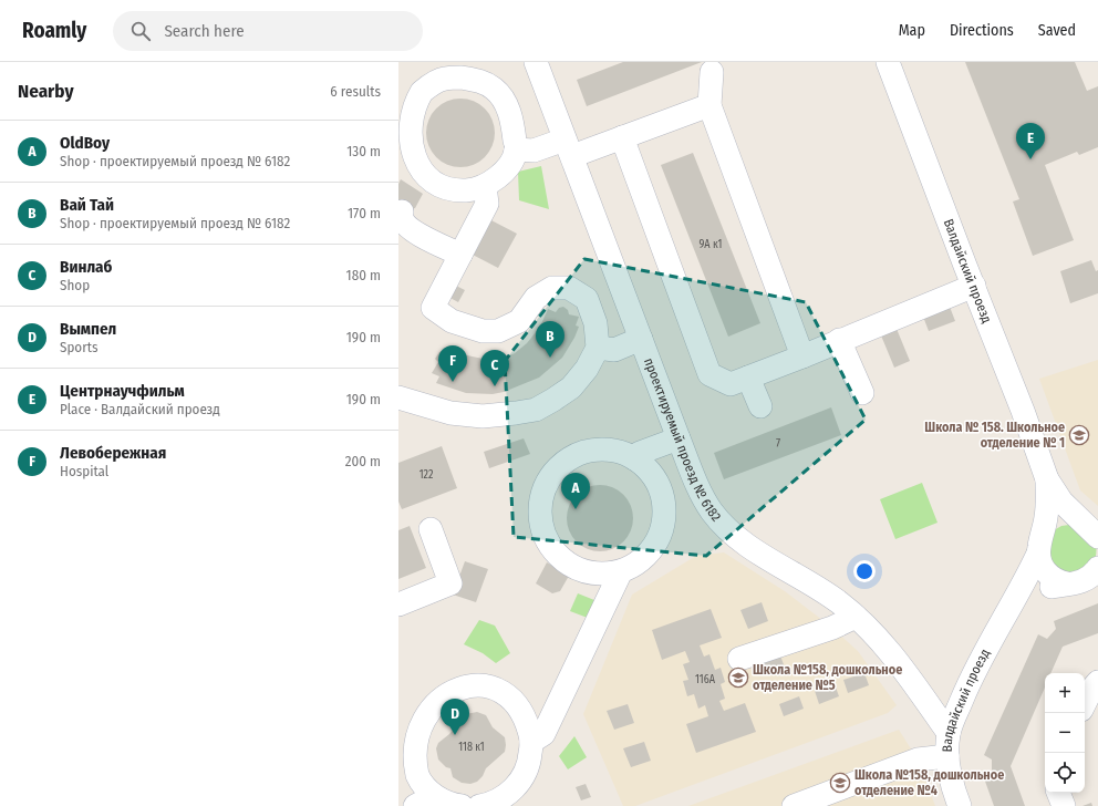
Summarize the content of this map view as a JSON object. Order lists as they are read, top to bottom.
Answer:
{
  "streets": {
    "street": ["Валдайский проезд", "проектируемый проезд № 6182"]
  },
  "crossings": [
    ["Валдайский проезд", "проектируемый проезд № 6182"]
  ],
  "places": {
    "school or university": ["Школа № 158. Школьное отделение № 1", "Школа №158, дошкольное отделение №5", "Школа №158, дошкольное отделение №4"]
  },
  "house_numbers": [
    "9А к1",
    "7",
    "122",
    "116А",
    "118 к1"
  ],
  "page": {
    "header": "Roamly",
    "search": "Search here",
    "nav": ["Map", "Directions", "Saved"],
    "heading": ["Nearby", "6 results"],
    "list": [
      {
        "mark": "A",
        "name": "OldBoy",
        "note": "Shop · проектируемый проезд № 6182",
        "value": "130 m"
      },
      {
        "mark": "B",
        "name": "Вай Тай",
        "note": "Shop · проектируемый проезд № 6182",
        "value": "170 m"
      },
      {
        "mark": "C",
        "name": "Винлаб",
        "note": "Shop",
        "value": "180 m"
      },
      {
        "mark": "D",
        "name": "Вымпел",
        "note": "Sports",
        "value": "190 m"
      },
      {
        "mark": "E",
        "name": "Центрнаучфильм",
        "note": "Place · Валдайский проезд",
        "value": "190 m"
      },
      {
        "mark": "F",
        "name": "Левобережная",
        "note": "Hospital",
        "value": "200 m"
      }
    ],
    "pins": [
      "E",
      "B",
      "F",
      "C",
      "A",
      "D"
    ],
    "map_buttons": ["+", "−"]
  }
}
